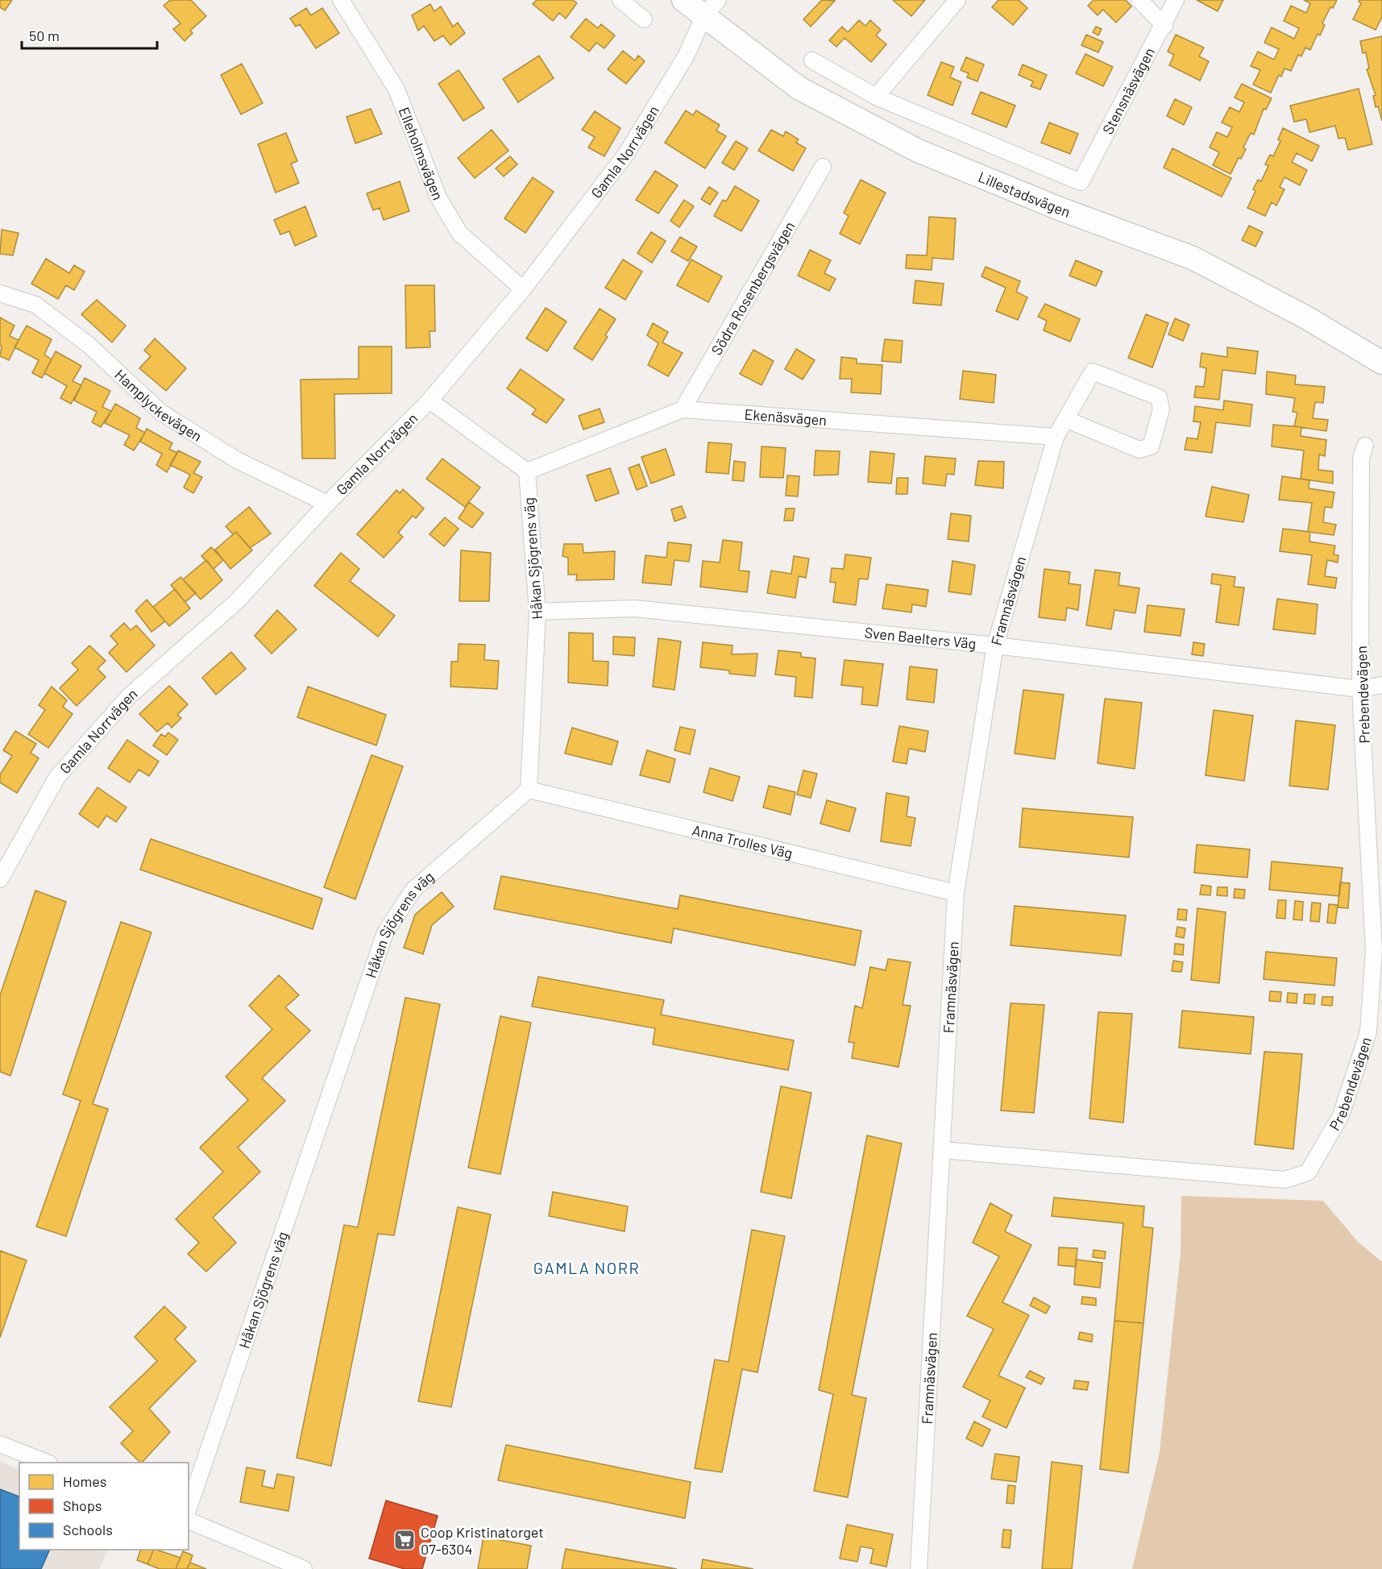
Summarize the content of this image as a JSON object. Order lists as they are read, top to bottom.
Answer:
{
  "streets": {
    "main road": ["Lillestadsvägen"],
    "street": [
      "Stensnäsvägen",
      "Elleholmsvägen",
      "Gamla Norrvägen",
      "Södra Rosenbergsvägen",
      "Hamplyckevägen",
      "Ekenäsvägen",
      "Håkan Sjögrens väg",
      "Framnäsvägen",
      "Sven Baelters Väg",
      "Prebendevägen",
      "Anna Trolles Väg"
    ]
  },
  "crossings": [
    ["Elleholmsvägen", "Gamla Norrvägen"],
    ["Gamla Norrvägen", "Lillestadsvägen"],
    ["Gamla Norrvägen", "Hamplyckevägen"],
    ["Södra Rosenbergsvägen", "Ekenäsvägen"],
    ["Ekenäsvägen", "Håkan Sjögrens väg"],
    ["Ekenäsvägen", "Framnäsvägen"],
    ["Håkan Sjögrens väg", "Sven Baelters Väg"],
    ["Håkan Sjögrens väg", "Anna Trolles Väg"],
    ["Framnäsvägen", "Sven Baelters Väg"],
    ["Framnäsvägen", "Prebendevägen"],
    ["Framnäsvägen", "Anna Trolles Väg"],
    ["Sven Baelters Väg", "Prebendevägen"]
  ],
  "districts": ["GAMLA NORR"],
  "places": {
    "supermarket": ["Coop Kristinatorget 07-6304"]
  },
  "legend": ["Homes", "Shops", "Schools"],
  "scale_bar": "50 m"
}
